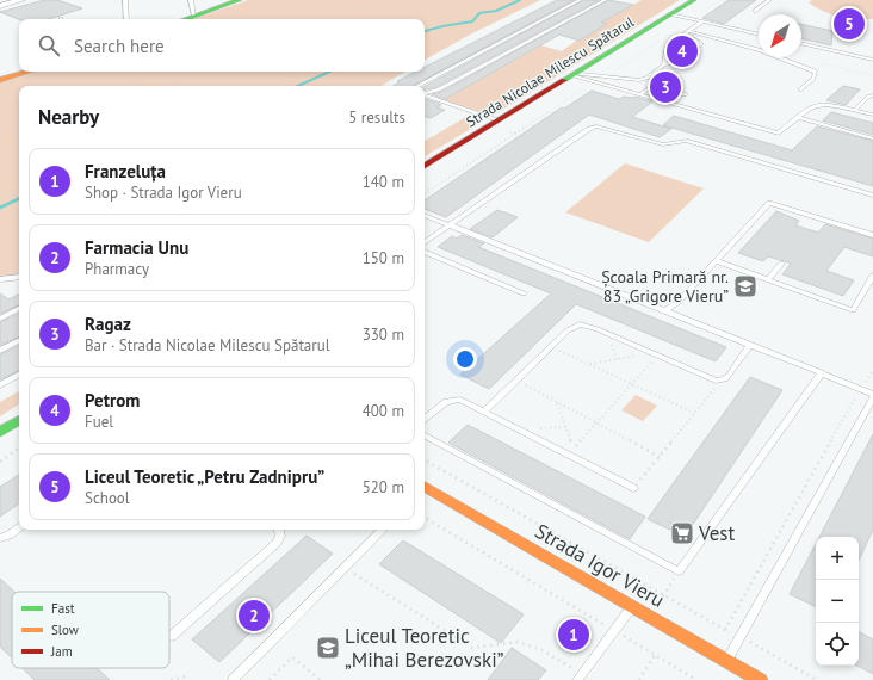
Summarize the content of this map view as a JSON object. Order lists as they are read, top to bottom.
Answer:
{
  "streets": {
    "main road": ["Strada Nicolae Milescu Spătarul", "Strada Igor Vieru"]
  },
  "places": {
    "school or university": ["Școala Primară nr. 83 „Grigore Vieru”", "Liceul Teoretic „Mihai Berezovski”"],
    "supermarket": ["Vest"]
  },
  "legend": ["Fast", "Slow", "Jam"],
  "north": "bottom left",
  "page": {
    "pins": [
      "5",
      "4",
      "3",
      "2",
      "1"
    ],
    "search": "Search here",
    "heading": ["Nearby", "5 results"],
    "list": [
      {
        "mark": "1",
        "name": "Franzeluța",
        "note": "Shop · Strada Igor Vieru",
        "value": "140 m"
      },
      {
        "mark": "2",
        "name": "Farmacia Unu",
        "note": "Pharmacy",
        "value": "150 m"
      },
      {
        "mark": "3",
        "name": "Ragaz",
        "note": "Bar · Strada Nicolae Milescu Spătarul",
        "value": "330 m"
      },
      {
        "mark": "4",
        "name": "Petrom",
        "note": "Fuel",
        "value": "400 m"
      },
      {
        "mark": "5",
        "name": "Liceul Teoretic „Petru Zadnipru”",
        "note": "School",
        "value": "520 m"
      }
    ],
    "map_buttons": ["+", "−"]
  }
}
